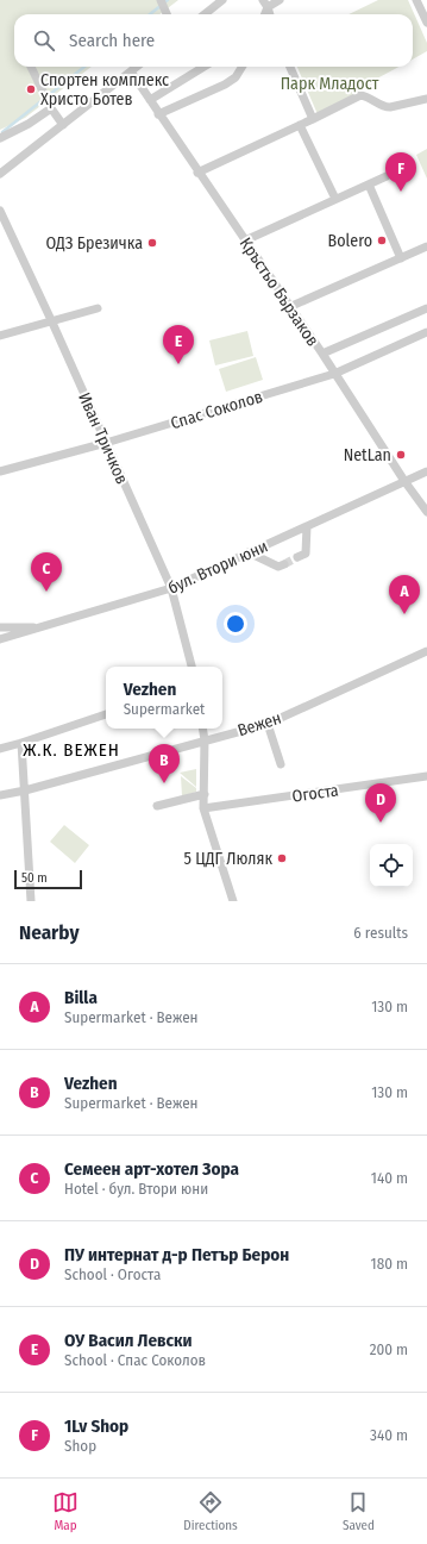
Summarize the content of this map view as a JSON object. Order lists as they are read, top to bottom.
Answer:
{
  "streets": {
    "street": [
      "Кръстьо Бързаков",
      "Спас Соколов",
      "Иван Тричков",
      "бул. Втори юни",
      "Вежен",
      "Огоста"
    ]
  },
  "crossings": [
    ["Кръстьо Бързаков", "Спас Соколов"],
    ["Кръстьо Бързаков", "бул. Втори юни"],
    ["Спас Соколов", "Иван Тричков"],
    ["Иван Тричков", "бул. Втори юни"]
  ],
  "districts": ["Ж.К. ВЕЖЕН"],
  "parks": ["Парк Младост"],
  "places": [
    "Спортен комплекс Христо Ботев",
    "Bolero",
    "ОДЗ Брезичка",
    "NetLan",
    "5 ЦДГ Люляк"
  ],
  "scale_bar": "50 m",
  "page": {
    "search": "Search here",
    "pins": [
      "F",
      "E",
      "C",
      "A",
      "B",
      "D"
    ],
    "popup": ["Vezhen", "Supermarket"],
    "scale": "50 m",
    "heading": ["Nearby", "6 results"],
    "list": [
      {
        "mark": "A",
        "name": "Billa",
        "note": "Supermarket · Вежен",
        "value": "130 m"
      },
      {
        "mark": "B",
        "name": "Vezhen",
        "note": "Supermarket · Вежен",
        "value": "130 m"
      },
      {
        "mark": "C",
        "name": "Семеен арт-хотел Зора",
        "note": "Hotel · бул. Втори юни",
        "value": "140 m"
      },
      {
        "mark": "D",
        "name": "ПУ интернат д-р Петър Берон",
        "note": "School · Огоста",
        "value": "180 m"
      },
      {
        "mark": "E",
        "name": "ОУ Васил Левски",
        "note": "School · Спас Соколов",
        "value": "200 m"
      },
      {
        "mark": "F",
        "name": "1Lv Shop",
        "note": "Shop",
        "value": "340 m"
      }
    ],
    "nav": ["Map", "Directions", "Saved"]
  }
}
